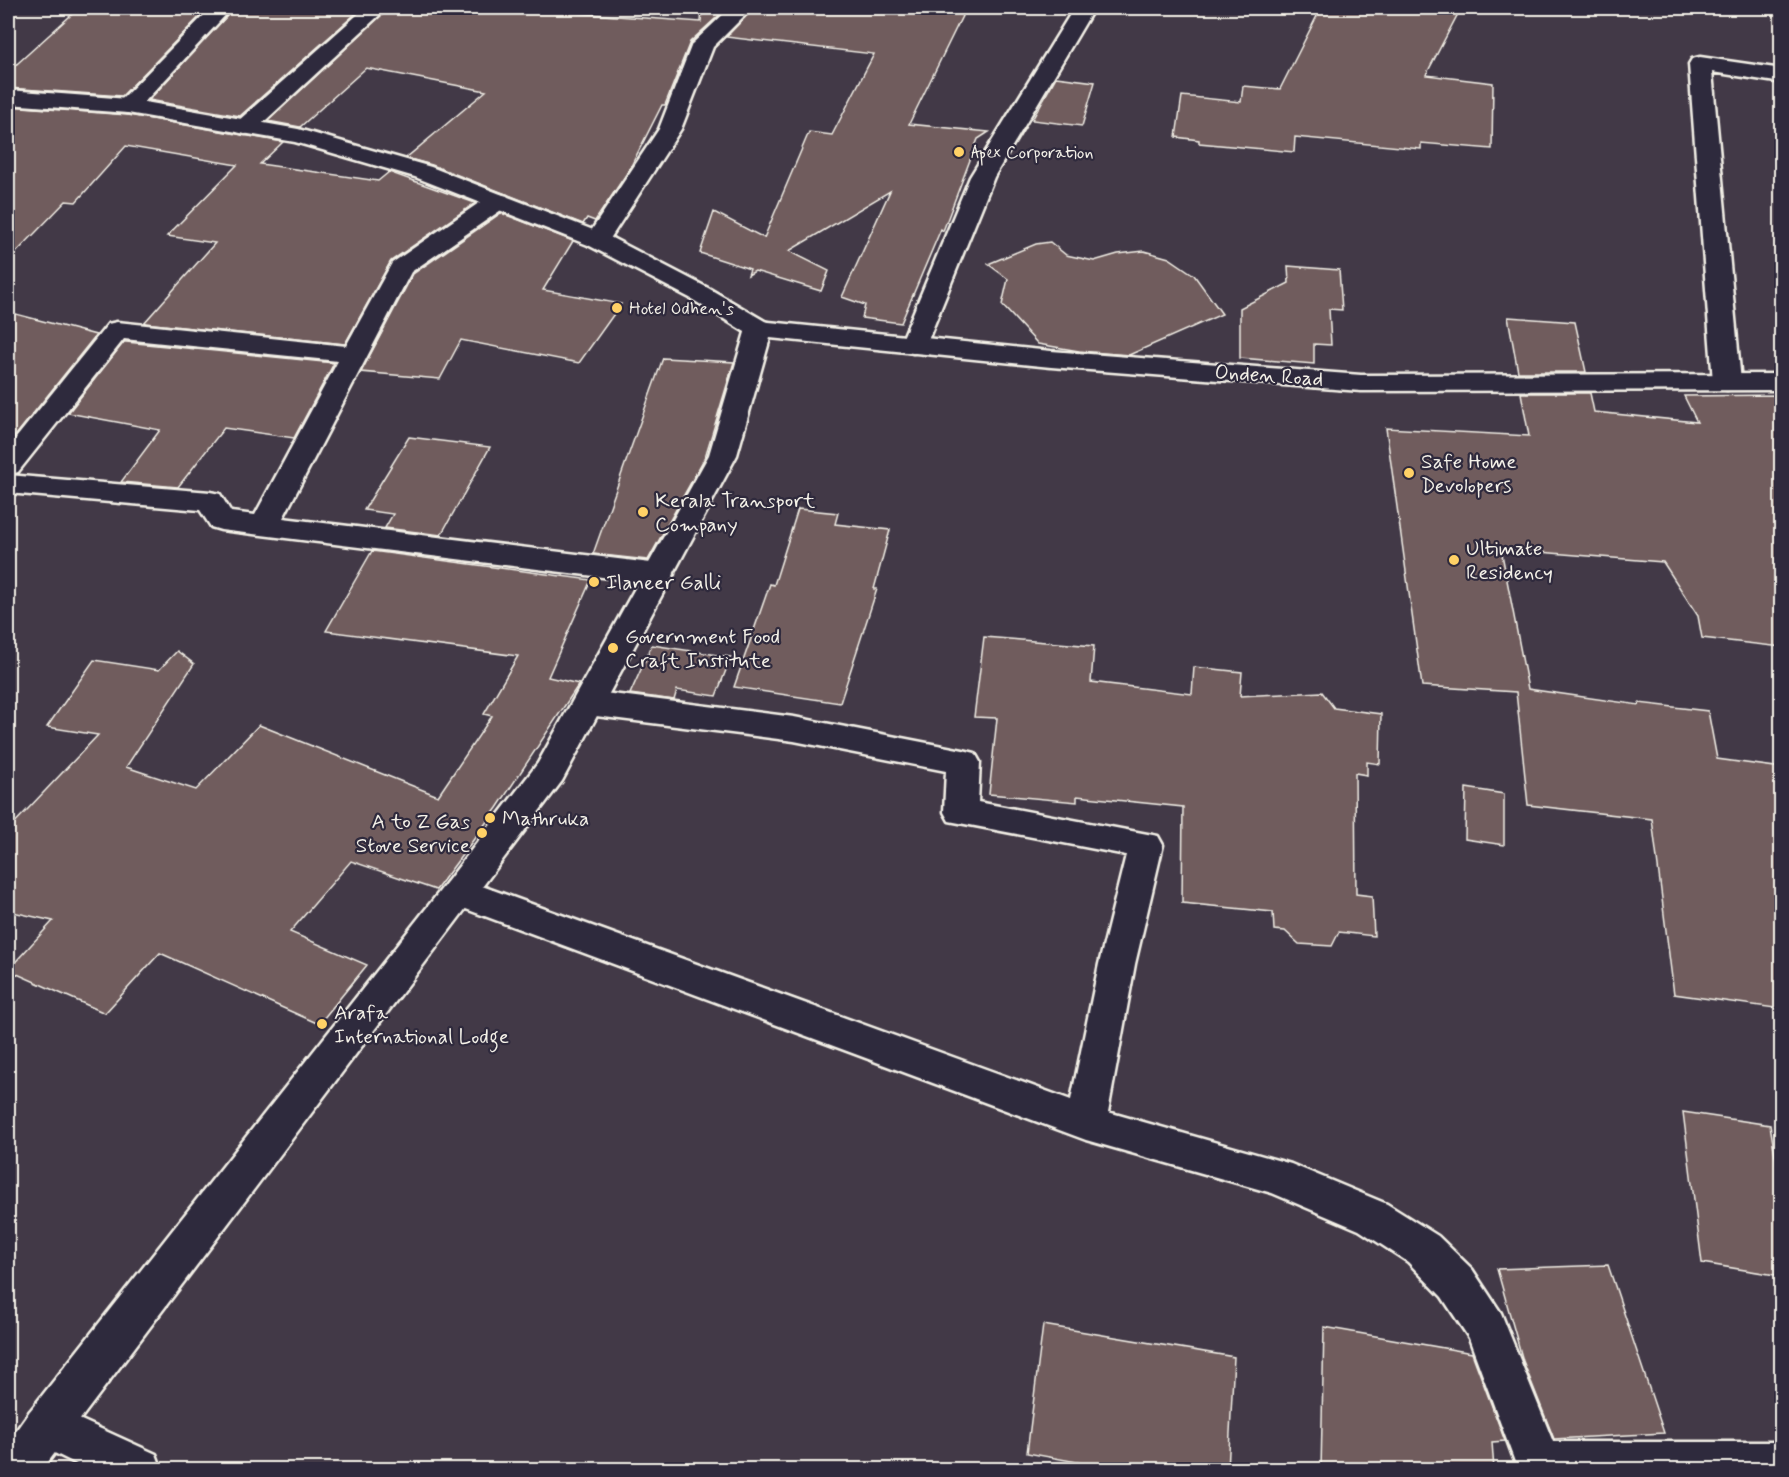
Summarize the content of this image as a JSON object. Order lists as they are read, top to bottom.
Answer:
{
  "streets": {
    "street": ["Onden Road"]
  },
  "places": [
    "Apex Corporation",
    "Hotel Odhen's",
    "Safe Home Devolopers",
    "Kerala Transport Company",
    "Ultimate Residency",
    "Ilaneer Galli",
    "Government Food Craft Institute",
    "Mathruka",
    "A to Z Gas Stove Service",
    "Arafa International Lodge"
  ]
}
